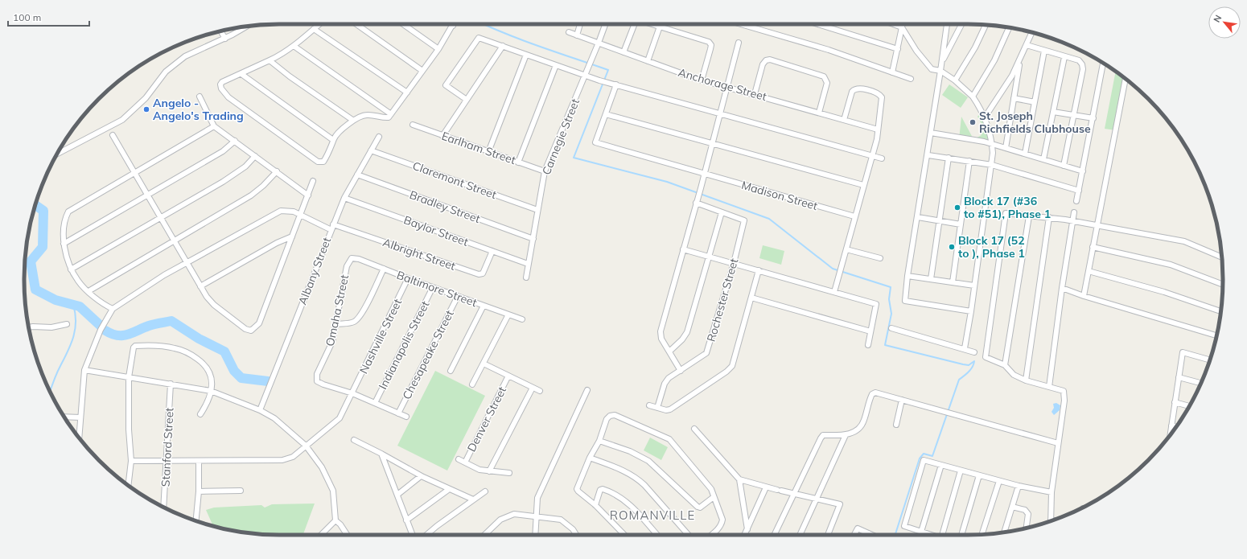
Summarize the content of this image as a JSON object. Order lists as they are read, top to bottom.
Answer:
{
  "streets": {
    "street": [
      "Anchorage Street",
      "Carnegie Street",
      "Earlham Street",
      "Claremont Street",
      "Madison Street",
      "Bradley Street",
      "Baylor Street",
      "Albright Street",
      "Albany Street",
      "Baltimore Street",
      "Rochester Street",
      "Omaha Street",
      "Nashville Street",
      "Indianapolis Street",
      "Chesapeake Street",
      "Denver Street",
      "Stanford Street"
    ]
  },
  "crossings": [
    ["Anchorage Street", "Carnegie Street"],
    ["Carnegie Street", "Earlham Street"],
    ["Carnegie Street", "Claremont Street"],
    ["Carnegie Street", "Bradley Street"],
    ["Carnegie Street", "Baylor Street"],
    ["Claremont Street", "Albany Street"],
    ["Bradley Street", "Albany Street"],
    ["Baylor Street", "Albright Street"],
    ["Baylor Street", "Albany Street"],
    ["Albright Street", "Albany Street"],
    ["Baltimore Street", "Omaha Street"],
    ["Baltimore Street", "Nashville Street"],
    ["Baltimore Street", "Indianapolis Street"],
    ["Baltimore Street", "Chesapeake Street"],
    ["Omaha Street", "Nashville Street"],
    ["Nashville Street", "Stanford Street"]
  ],
  "districts": ["ROMANVILLE"],
  "places": [
    "Angelo - Angelo's Trading",
    "St. Joseph Richfields Clubhouse",
    "Block 17 (#36 to #51), Phase 1",
    "Block 17 (52 to ), Phase 1"
  ],
  "scale_bar": "100 m",
  "north": "top left"
}
